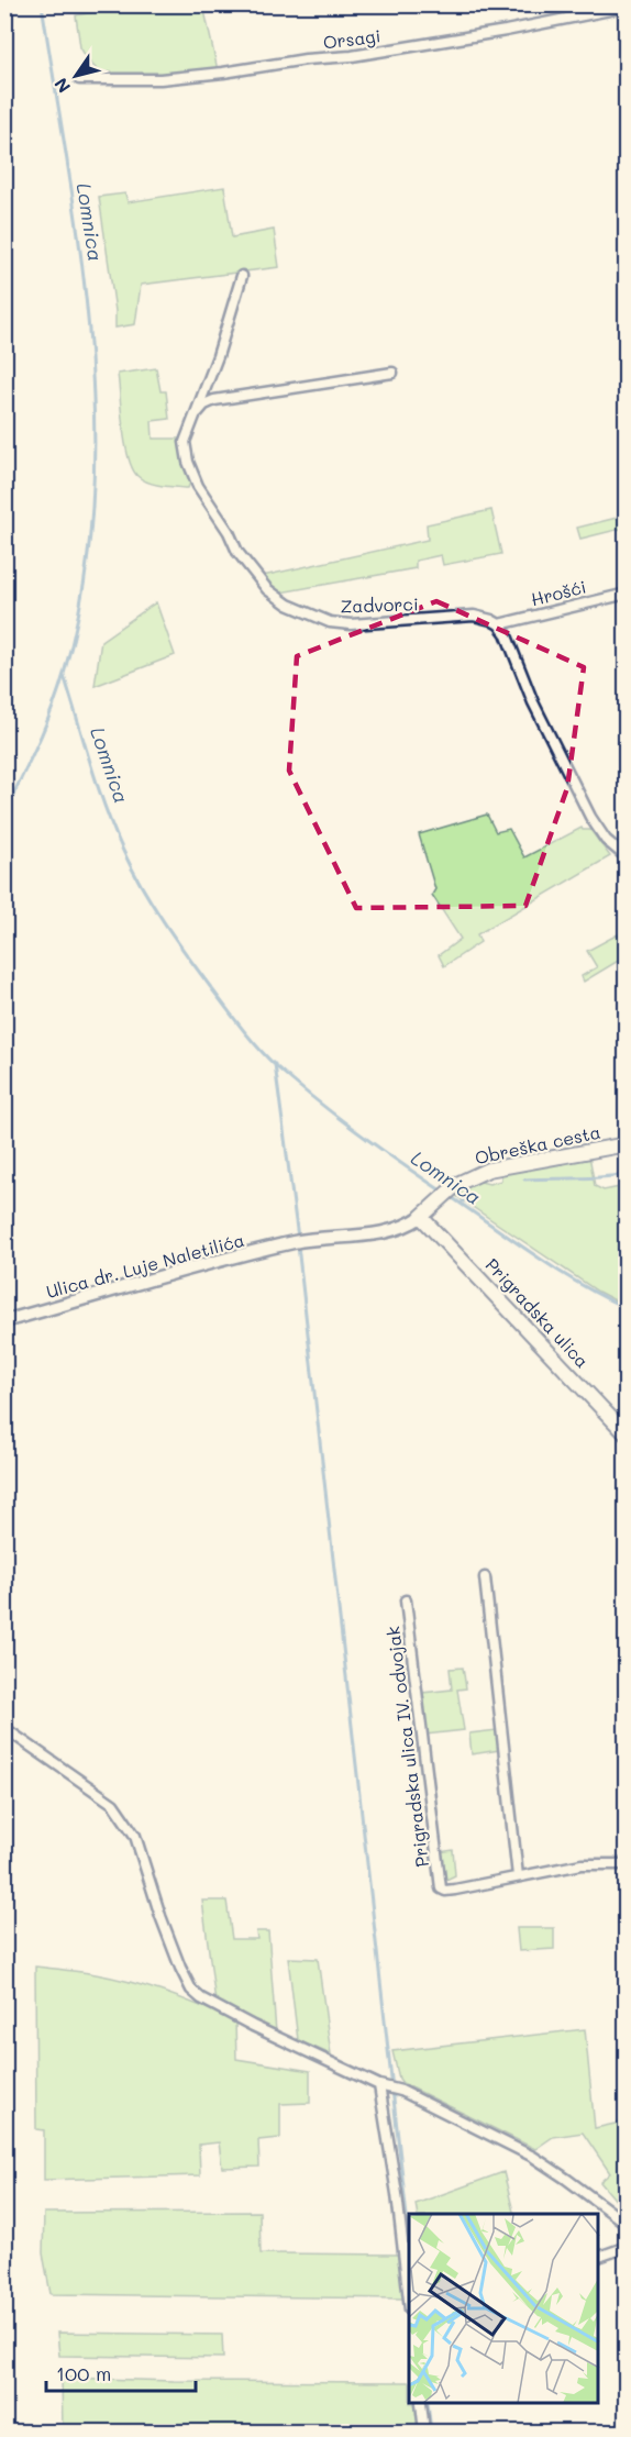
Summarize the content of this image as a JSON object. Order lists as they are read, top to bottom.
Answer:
{
  "streets": {
    "main road": ["Obreška cesta", "Prigradska ulica"],
    "street": [
      "Orsagi",
      "Hrošći",
      "Zadvorci",
      "Ulica dr. Luje Naletilića",
      "Prigradska ulica IV. odvojak"
    ]
  },
  "crossings": [
    ["Hrošći", "Zadvorci"],
    ["Obreška cesta", "Ulica dr. Luje Naletilića"],
    ["Obreška cesta", "Prigradska ulica"],
    ["Ulica dr. Luje Naletilića", "Prigradska ulica"]
  ],
  "water": ["Lomnica"],
  "scale_bar": "100 m",
  "north": "bottom left"
}
